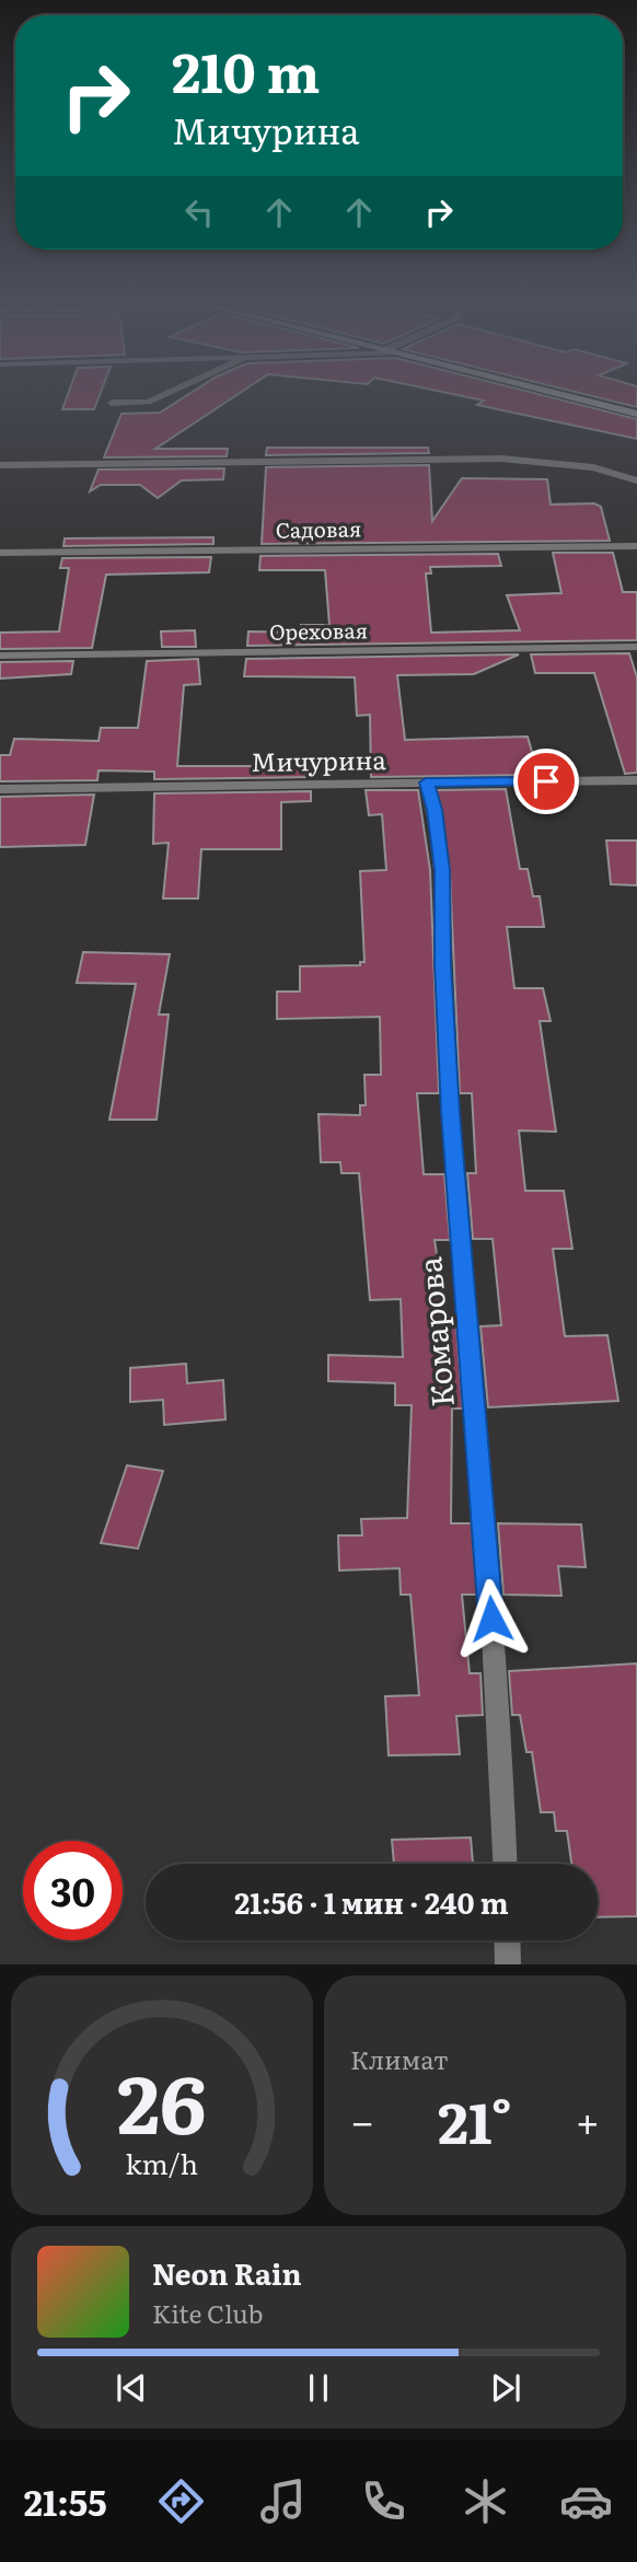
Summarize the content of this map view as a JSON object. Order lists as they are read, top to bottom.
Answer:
{
  "streets": {
    "street": [
      "Садовая",
      "Ореховая",
      "Мичурина",
      "Комарова"
    ]
  },
  "crossings": [
    ["Мичурина", "Комарова"]
  ],
  "page": {
    "turn": ["210 m", "Мичурина"],
    "limit": "30",
    "trip": "21:56 · 1 мин · 240 m",
    "tile": "Климат",
    "heat": ["−", "21°", "+"],
    "song": ["Neon Rain", "Kite Club"],
    "tabs": "21:55",
    "gauge": ["26", "km/h"]
  }
}
